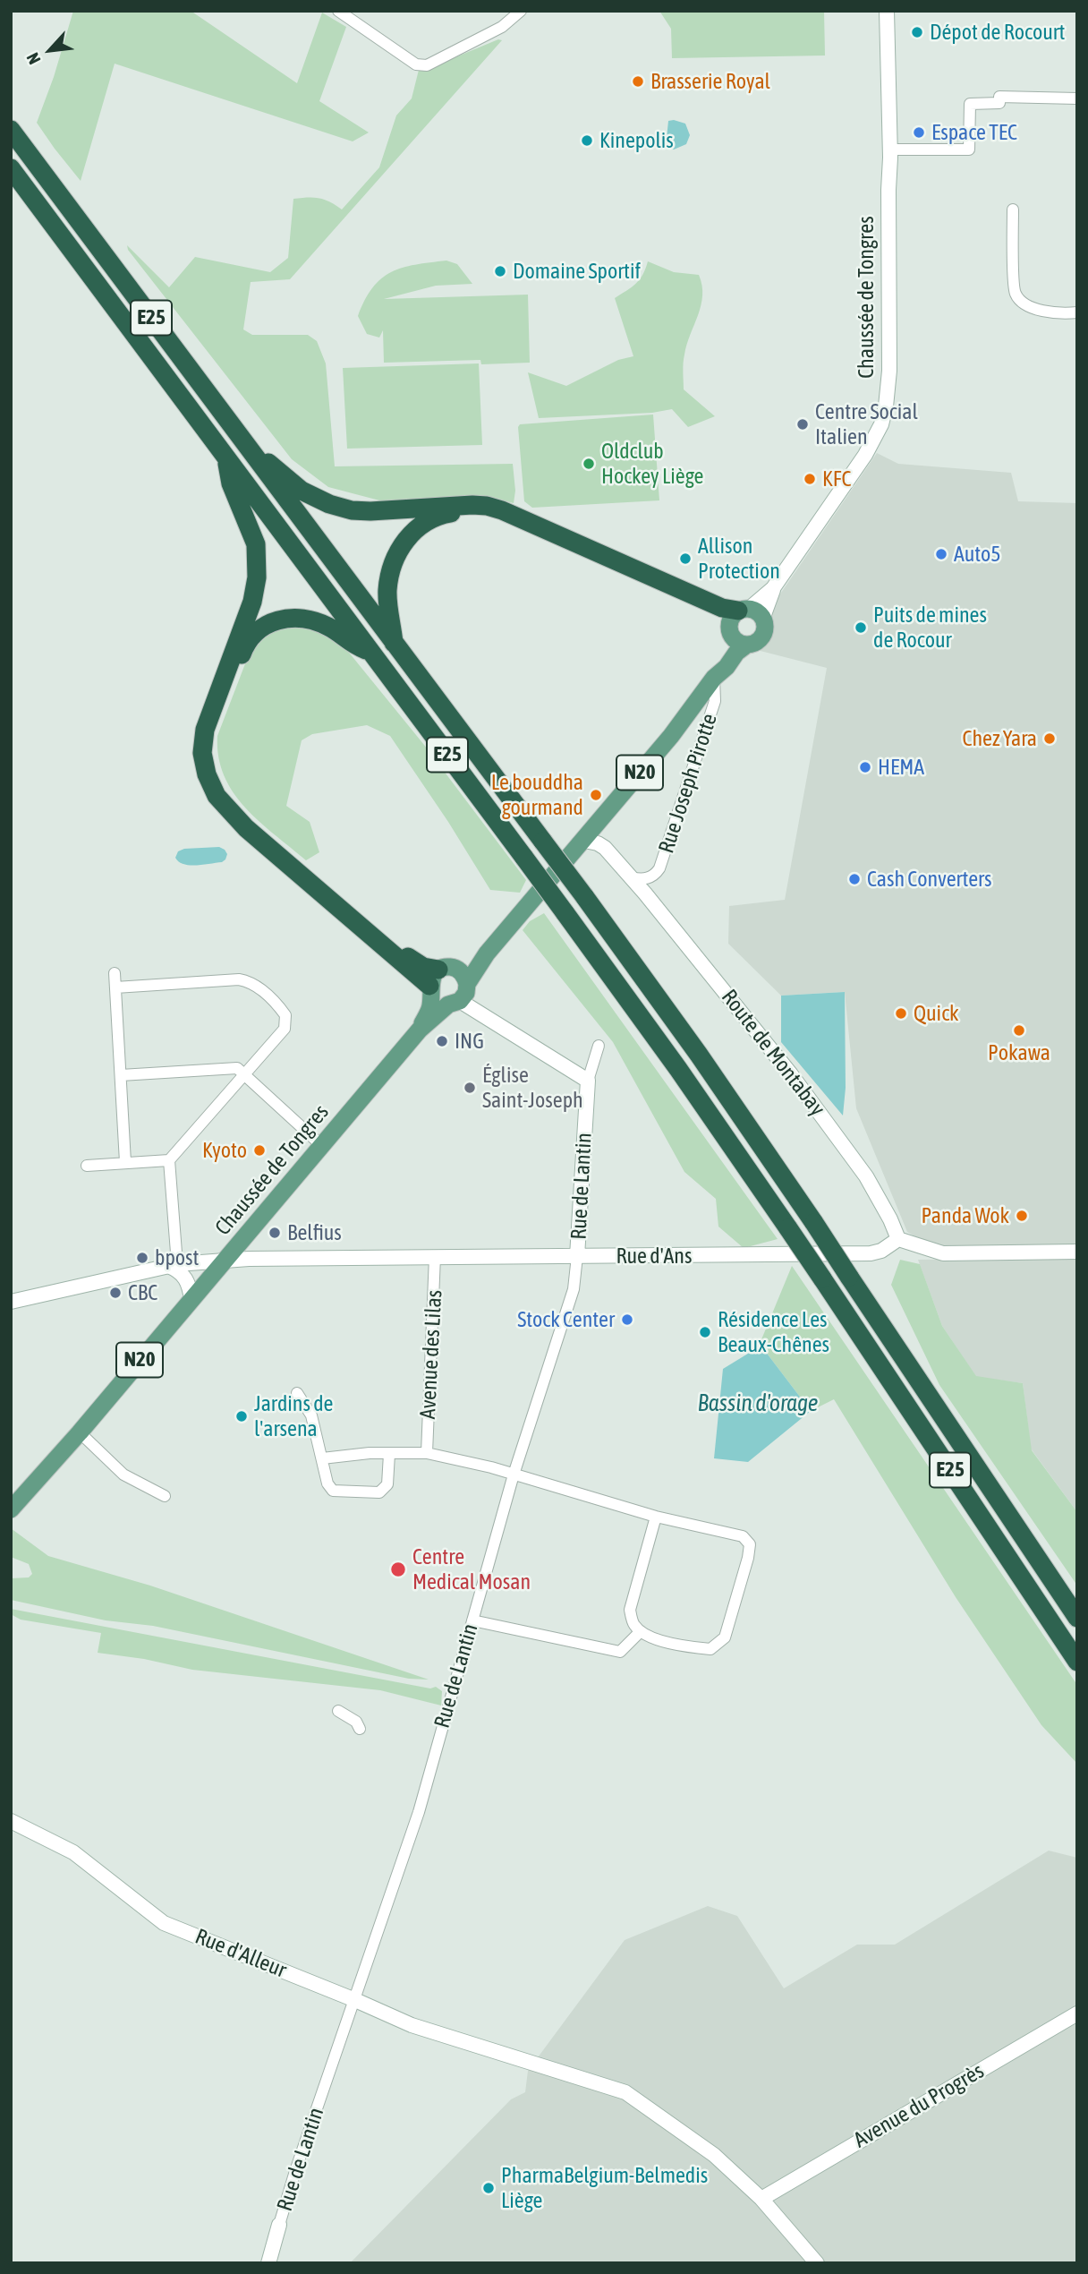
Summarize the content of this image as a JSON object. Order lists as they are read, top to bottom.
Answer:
{
  "streets": {
    "highway": ["E25"],
    "main road": ["Chaussée de Tongres", "N20"],
    "street": [
      "Rue Joseph Pirotte",
      "Route de Montabay",
      "Rue de Lantin",
      "Rue d'Ans",
      "Avenue des Lilas",
      "Rue d'Alleur",
      "Avenue du Progrès"
    ]
  },
  "crossings": [
    ["Chaussée de Tongres", "N20"],
    ["Chaussée de Tongres", "Rue d'Ans"],
    ["N20", "Rue Joseph Pirotte"],
    ["Rue Joseph Pirotte", "Route de Montabay"],
    ["Route de Montabay", "Rue d'Ans"],
    ["Rue de Lantin", "Rue d'Ans"],
    ["Rue de Lantin", "Rue d'Alleur"],
    ["Rue d'Ans", "Avenue des Lilas"],
    ["Rue d'Alleur", "Avenue du Progrès"]
  ],
  "water": ["Bassin d'orage"],
  "places": [
    "Dépot de Rocourt",
    "Brasserie Royal",
    "Espace TEC",
    "Kinepolis",
    "Domaine Sportif",
    "Centre Social Italien",
    "Oldclub Hockey Liège",
    "KFC",
    "Auto5",
    "Allison Protection",
    "Puits de mines de Rocour",
    "Chez Yara",
    "HEMA",
    "Le bouddha gourmand",
    "Cash Converters",
    "Quick",
    "Pokawa",
    "ING",
    "Église Saint-Joseph",
    "Kyoto",
    "Panda Wok",
    "Belfius",
    "bpost",
    "CBC",
    "Stock Center",
    "Résidence Les Beaux-Chênes",
    "Jardins de l'arsena",
    "Centre Medical Mosan",
    "PharmaBelgium-Belmedis Liège"
  ],
  "north": "bottom left"
}
